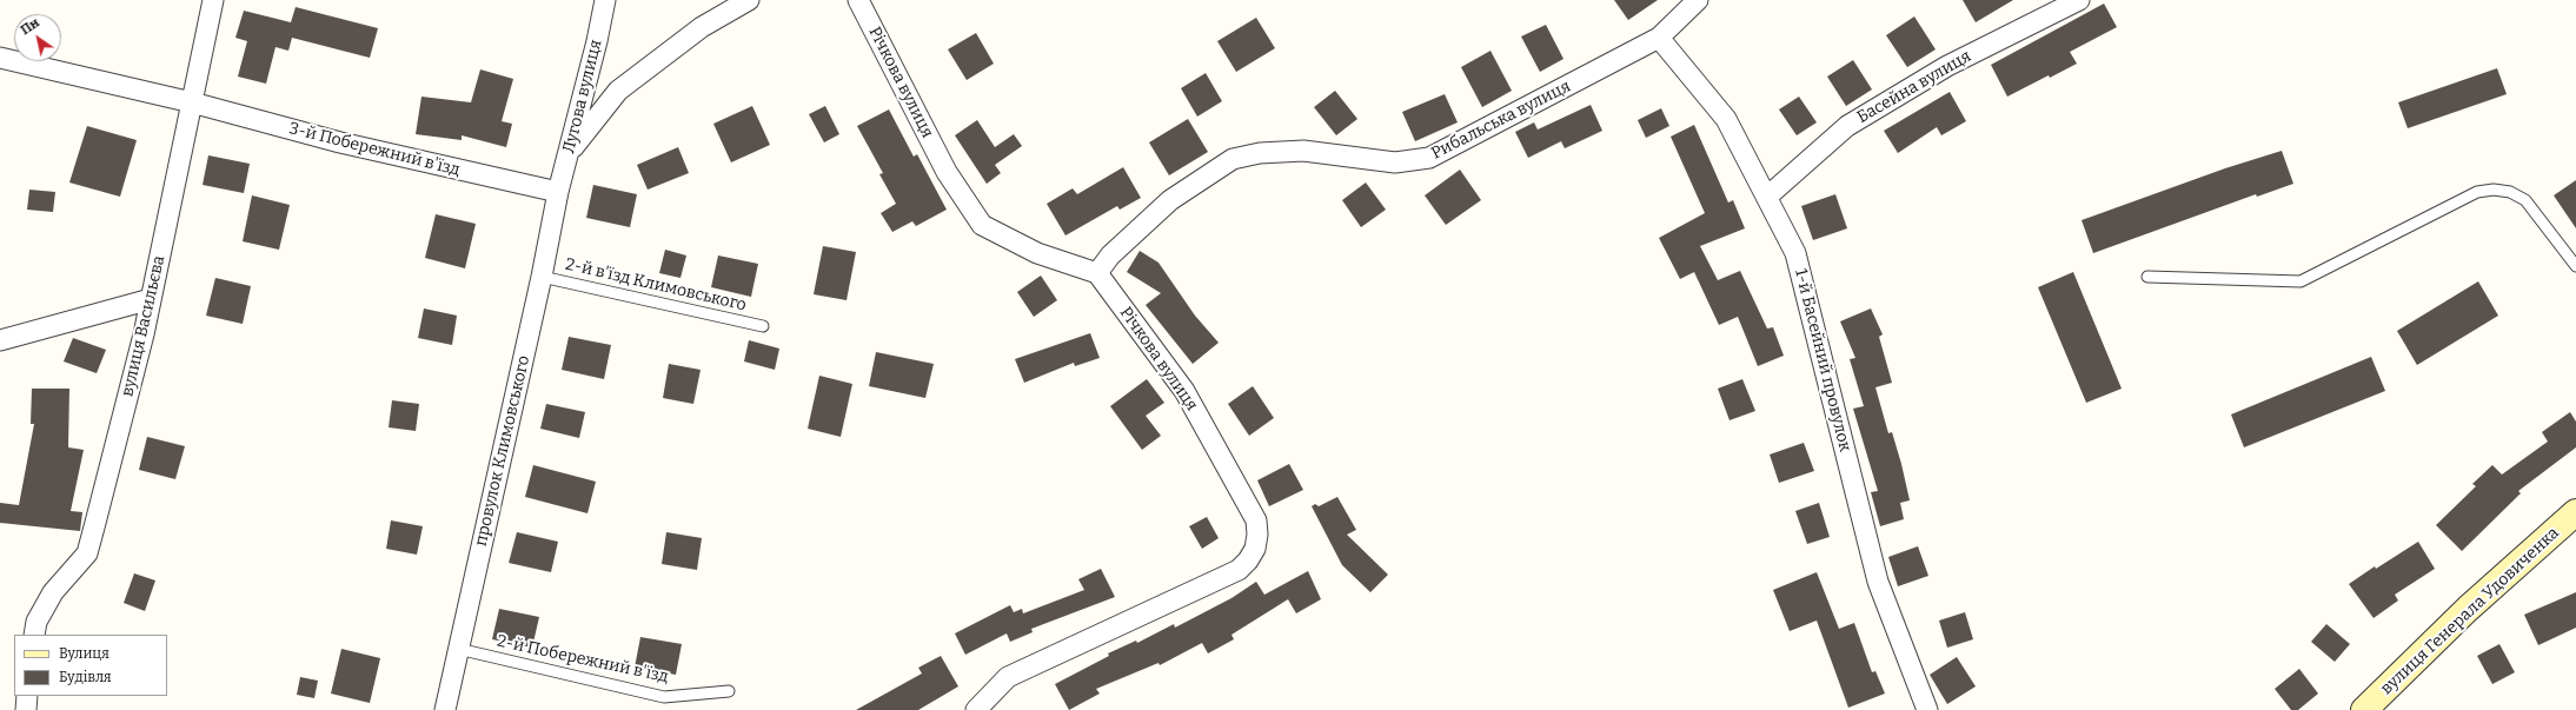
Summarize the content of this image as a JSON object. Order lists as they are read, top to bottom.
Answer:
{
  "streets": {
    "main road": ["вулиця Генерала Удовиченка"],
    "street": [
      "Річкова вулиця",
      "Басейна вулиця",
      "Лугова вулиця",
      "Рибальська вулиця",
      "3-й Побережний в'їзд",
      "вулиця Васильєва",
      "1-й Басейний провулок",
      "провулок Климовського"
    ],
    "lane": ["2-й в'їзд Климовського", "2-й Побережний в'їзд"]
  },
  "crossings": [
    ["Річкова вулиця", "Рибальська вулиця"],
    ["Басейна вулиця", "1-й Басейний провулок"],
    ["Лугова вулиця", "3-й Побережний в'їзд"],
    ["Лугова вулиця", "провулок Климовського"],
    ["Рибальська вулиця", "1-й Басейний провулок"],
    ["3-й Побережний в'їзд", "вулиця Васильєва"],
    ["3-й Побережний в'їзд", "провулок Климовського"],
    ["2-й в'їзд Климовського", "провулок Климовського"],
    ["провулок Климовського", "2-й Побережний в'їзд"]
  ],
  "legend": ["Вулиця", "Будівля"],
  "north": "top left"
}
